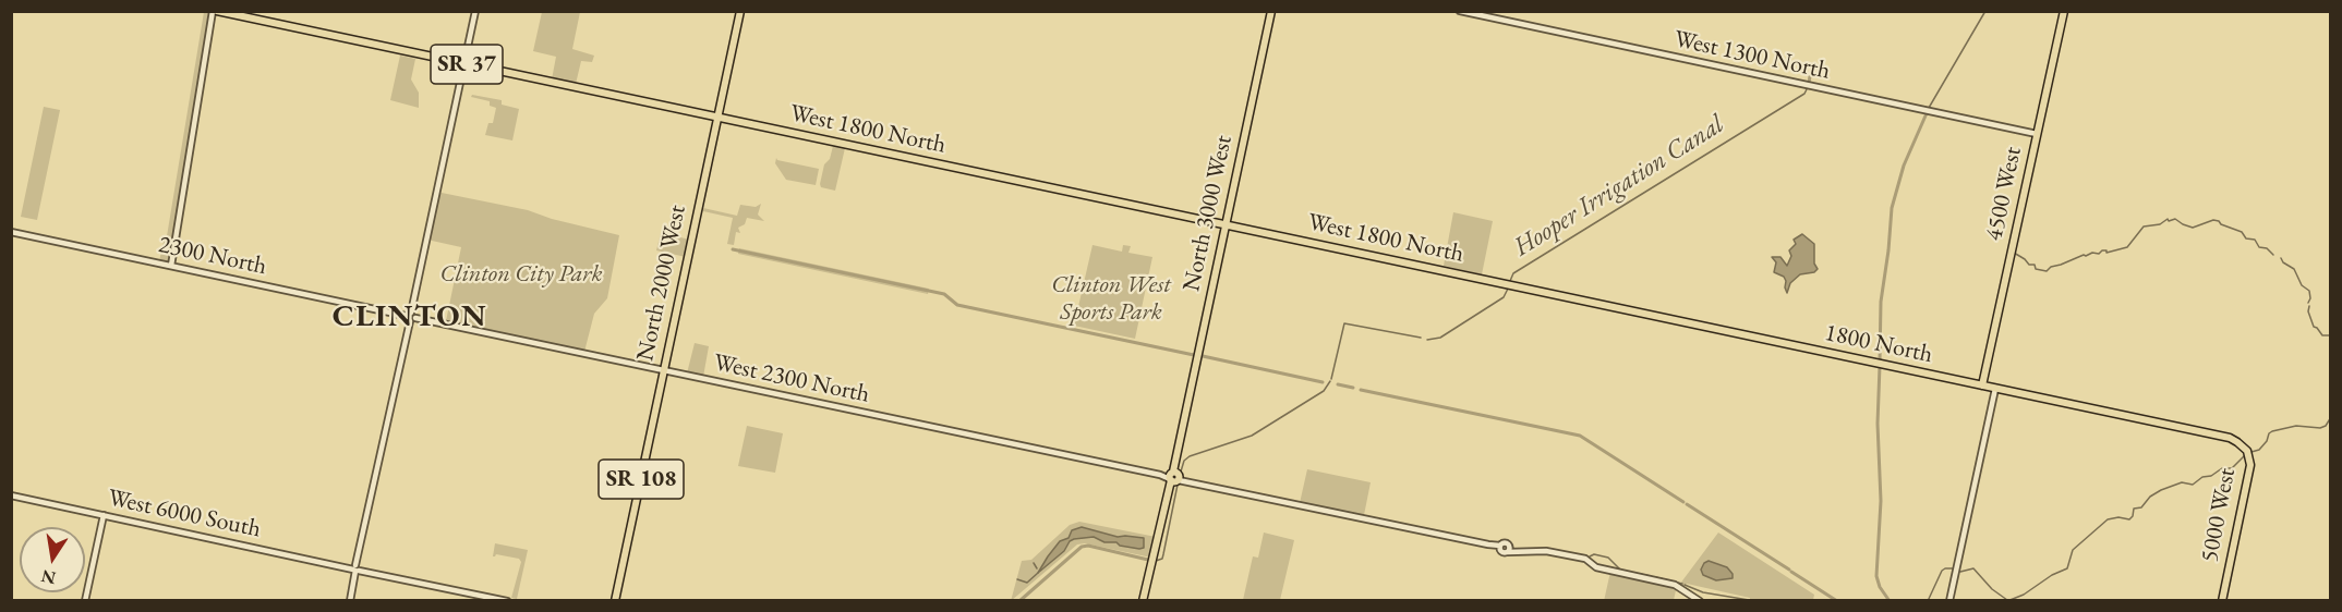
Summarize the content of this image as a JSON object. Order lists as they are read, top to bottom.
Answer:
{
  "streets": {
    "main road": [
      "SR 37",
      "West 1800 North",
      "4500 West",
      "North 3000 West",
      "North 2000 West",
      "1800 North",
      "SR 108",
      "5000 West"
    ],
    "street": [
      "West 1300 North",
      "2300 North",
      "West 2300 North",
      "West 6000 South"
    ]
  },
  "crossings": [
    ["West 1300 North", "4500 West"],
    ["West 1800 North", "North 3000 West"],
    ["West 1800 North", "North 2000 West"],
    ["West 1800 North", "1800 North"],
    ["4500 West", "1800 North"],
    ["North 3000 West", "West 2300 North"],
    ["2300 North", "West 2300 North"],
    ["North 2000 West", "West 2300 North"],
    ["1800 North", "5000 West"]
  ],
  "districts": ["CLINTON"],
  "water": ["Hooper Irrigation Canal"],
  "parks": ["Clinton City Park", "Clinton West Sports Park"],
  "north": "bottom"
}
